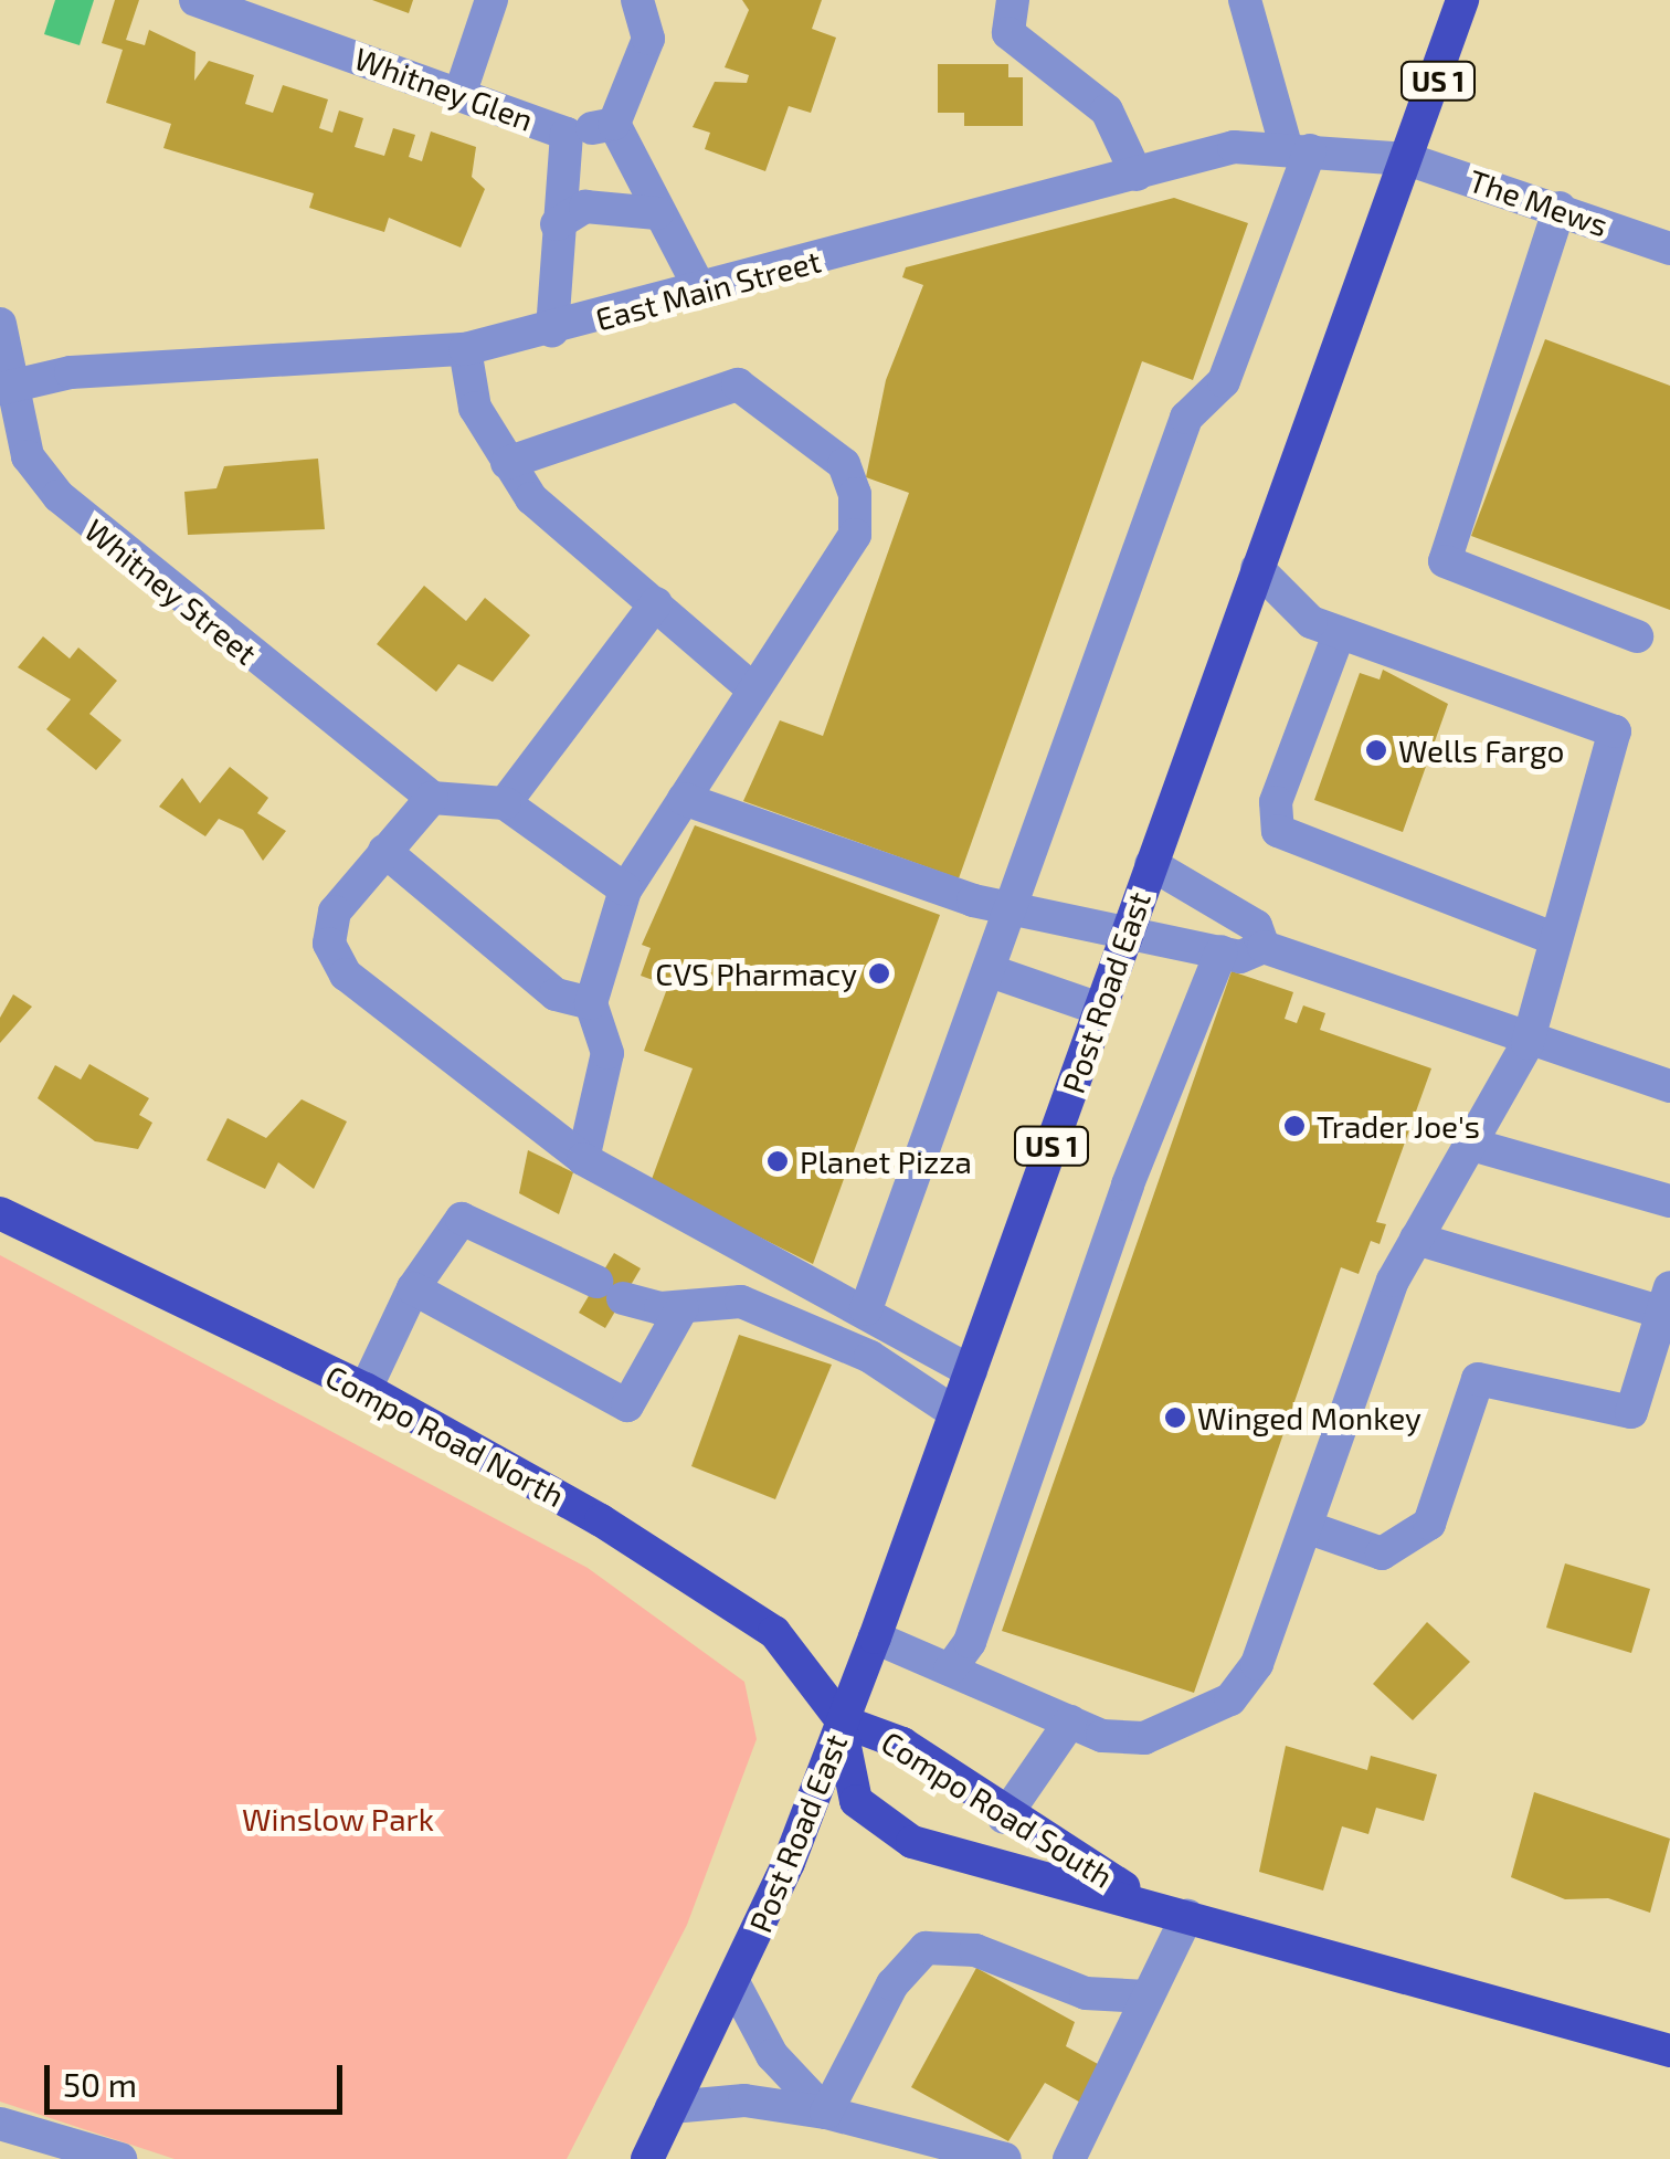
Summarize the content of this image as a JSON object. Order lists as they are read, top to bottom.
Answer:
{
  "streets": {
    "main road": [
      "US 1",
      "Post Road East",
      "Compo Road North",
      "Compo Road South"
    ],
    "street": [
      "Whitney Glen",
      "The Mews",
      "East Main Street",
      "Whitney Street"
    ]
  },
  "crossings": [
    ["Whitney Glen", "East Main Street"],
    ["The Mews", "East Main Street"],
    ["The Mews", "Post Road East"],
    ["East Main Street", "Whitney Street"],
    ["East Main Street", "Post Road East"],
    ["Post Road East", "Compo Road North"],
    ["Post Road East", "Compo Road South"],
    ["Compo Road North", "Compo Road South"]
  ],
  "parks": ["Winslow Park"],
  "places": [
    "Wells Fargo",
    "CVS Pharmacy",
    "Trader Joe's",
    "Planet Pizza",
    "Winged Monkey"
  ],
  "scale_bar": "50 m"
}
